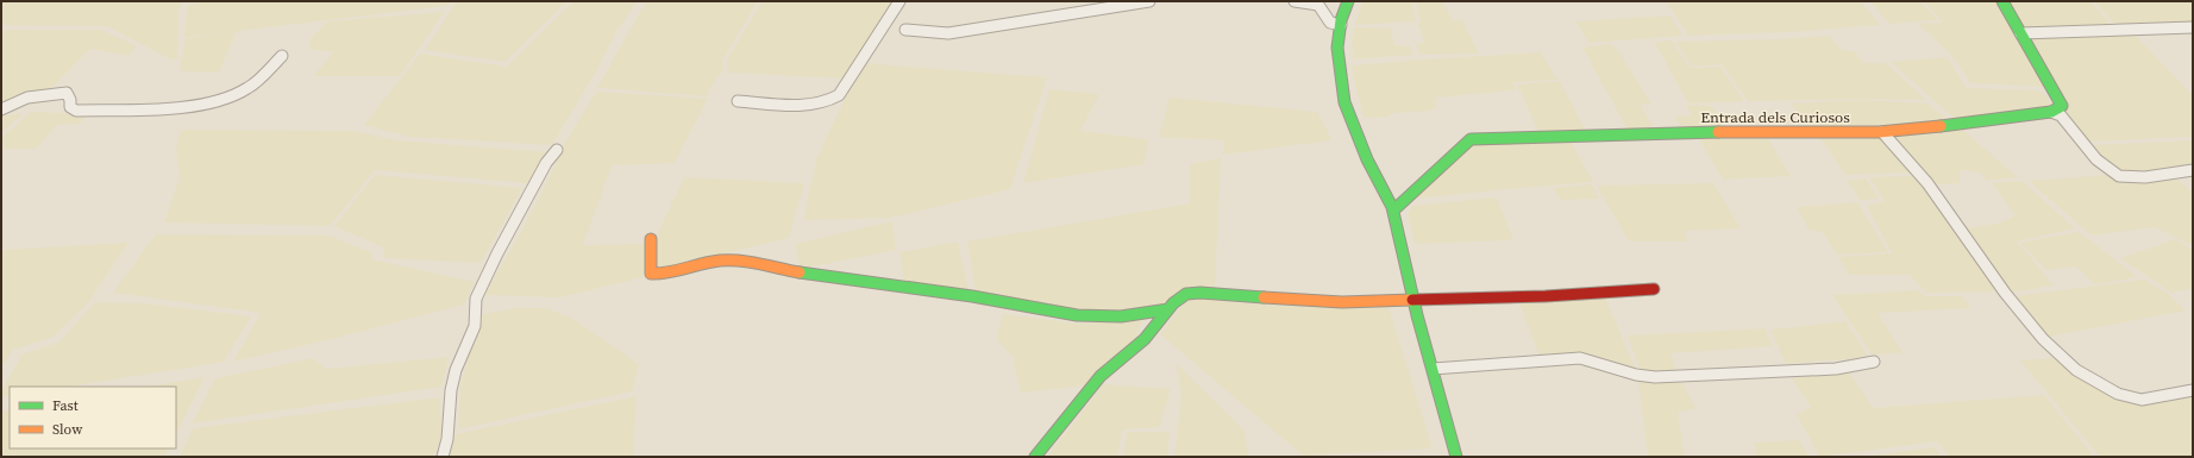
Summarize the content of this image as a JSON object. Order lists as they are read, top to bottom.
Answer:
{
  "streets": {
    "street": ["Entrada dels Curiosos"]
  },
  "legend": ["Fast", "Slow"]
}
